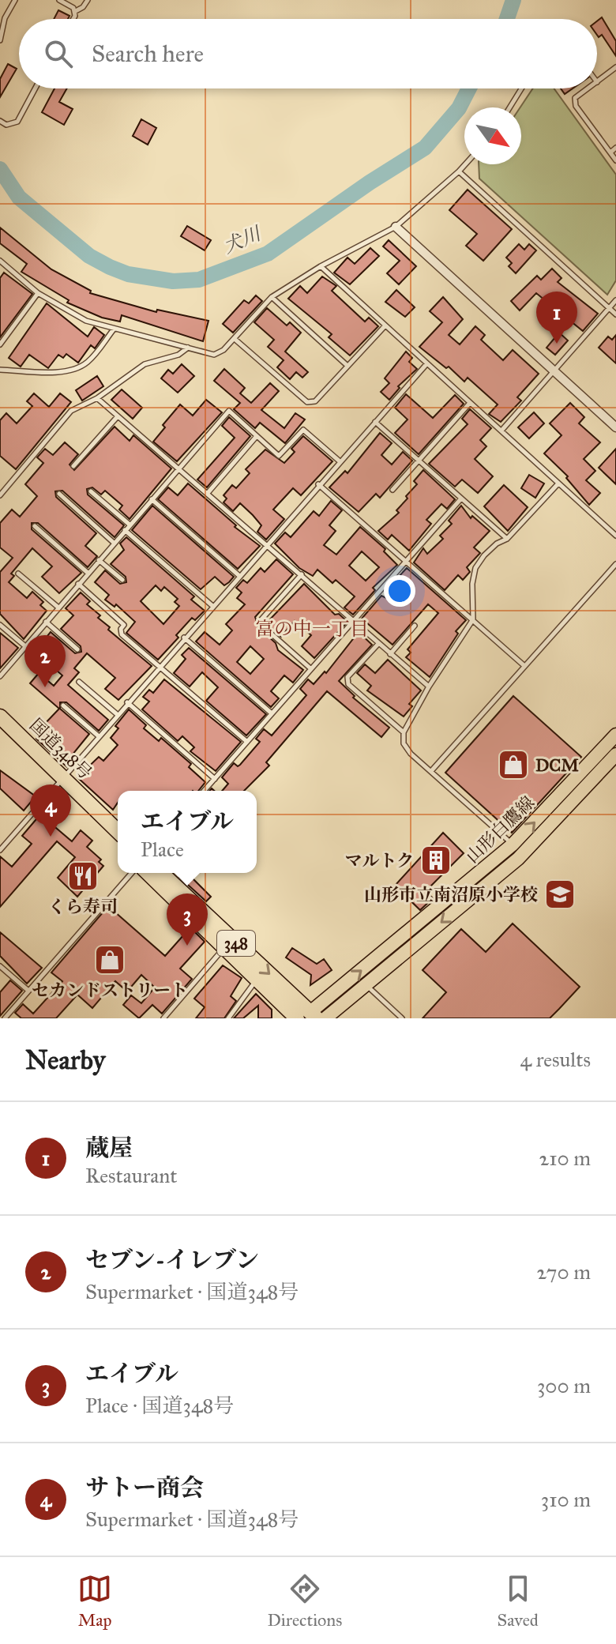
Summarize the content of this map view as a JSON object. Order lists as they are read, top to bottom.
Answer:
{
  "streets": {
    "highway": ["国道348号", "348"],
    "main road": ["山形白鷹線"]
  },
  "crossings": [
    ["山形白鷹線", "348"]
  ],
  "districts": ["富の中一丁目"],
  "water": ["犬川"],
  "places": {
    "shop": ["DCM", "セカンドストリート"],
    "building": ["マルトク"],
    "restaurant": ["くら寿司"],
    "school or university": ["山形市立南沼原小学校"]
  },
  "north": "bottom right",
  "page": {
    "search": "Search here",
    "pins": [
      "1",
      "2",
      "4",
      "3"
    ],
    "popup": ["エイブル", "Place"],
    "heading": ["Nearby", "4 results"],
    "list": [
      {
        "mark": "1",
        "name": "蔵屋",
        "note": "Restaurant",
        "value": "210 m"
      },
      {
        "mark": "2",
        "name": "セブン-イレブン",
        "note": "Supermarket · 国道348号",
        "value": "270 m"
      },
      {
        "mark": "3",
        "name": "エイブル",
        "note": "Place · 国道348号",
        "value": "300 m"
      },
      {
        "mark": "4",
        "name": "サトー商会",
        "note": "Supermarket · 国道348号",
        "value": "310 m"
      }
    ],
    "nav": ["Map", "Directions", "Saved"]
  }
}
